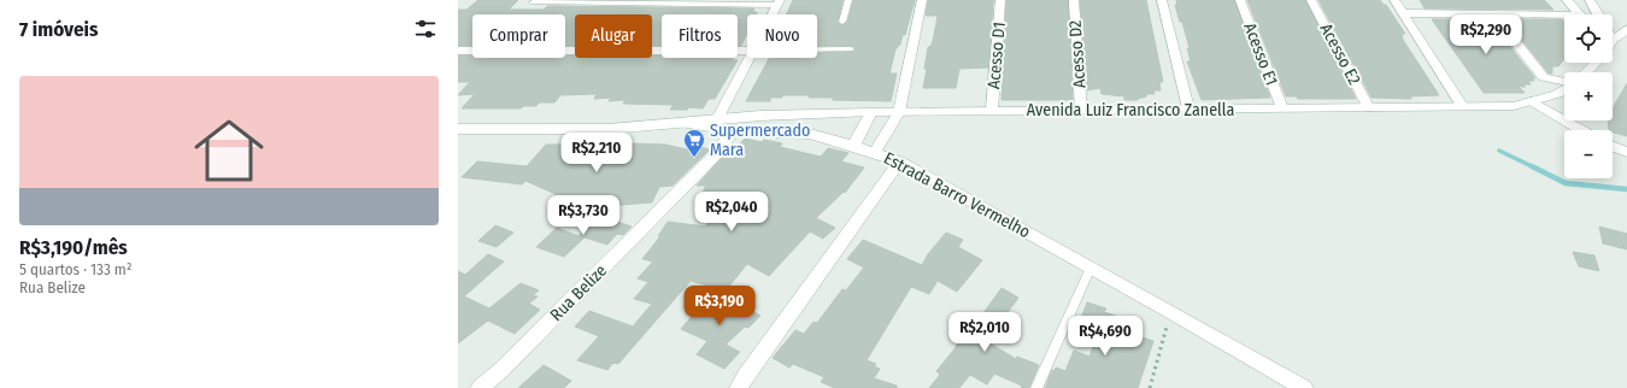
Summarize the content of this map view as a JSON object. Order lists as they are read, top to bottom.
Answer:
{
  "streets": {
    "street": [
      "Acesso D2",
      "Acesso E1",
      "Acesso E2",
      "Acesso D1",
      "Avenida Luiz Francisco Zanella",
      "Estrada Barro Vermelho",
      "Rua Belize"
    ]
  },
  "crossings": [
    ["Acesso D2", "Avenida Luiz Francisco Zanella"],
    ["Acesso E1", "Avenida Luiz Francisco Zanella"],
    ["Acesso E2", "Avenida Luiz Francisco Zanella"],
    ["Acesso D1", "Avenida Luiz Francisco Zanella"],
    ["Avenida Luiz Francisco Zanella", "Estrada Barro Vermelho"],
    ["Estrada Barro Vermelho", "Rua Belize"]
  ],
  "places": {
    "supermarket": ["Supermercado Mara"]
  },
  "page": {
    "heading": "7 imóveis",
    "map_buttons": ["+", "−"],
    "price": [
      "R$2,290",
      "R$2,210",
      "R$2,040",
      "R$3,730",
      "R$3,190",
      "R$2,010",
      "R$4,690"
    ],
    "chip": [
      "Comprar",
      "Alugar",
      "Filtros",
      "Novo"
    ],
    "list": [
      {
        "name": "R$3,190/mês",
        "note": "5 quartos · 133 m² · Rua Belize"
      }
    ]
  }
}
